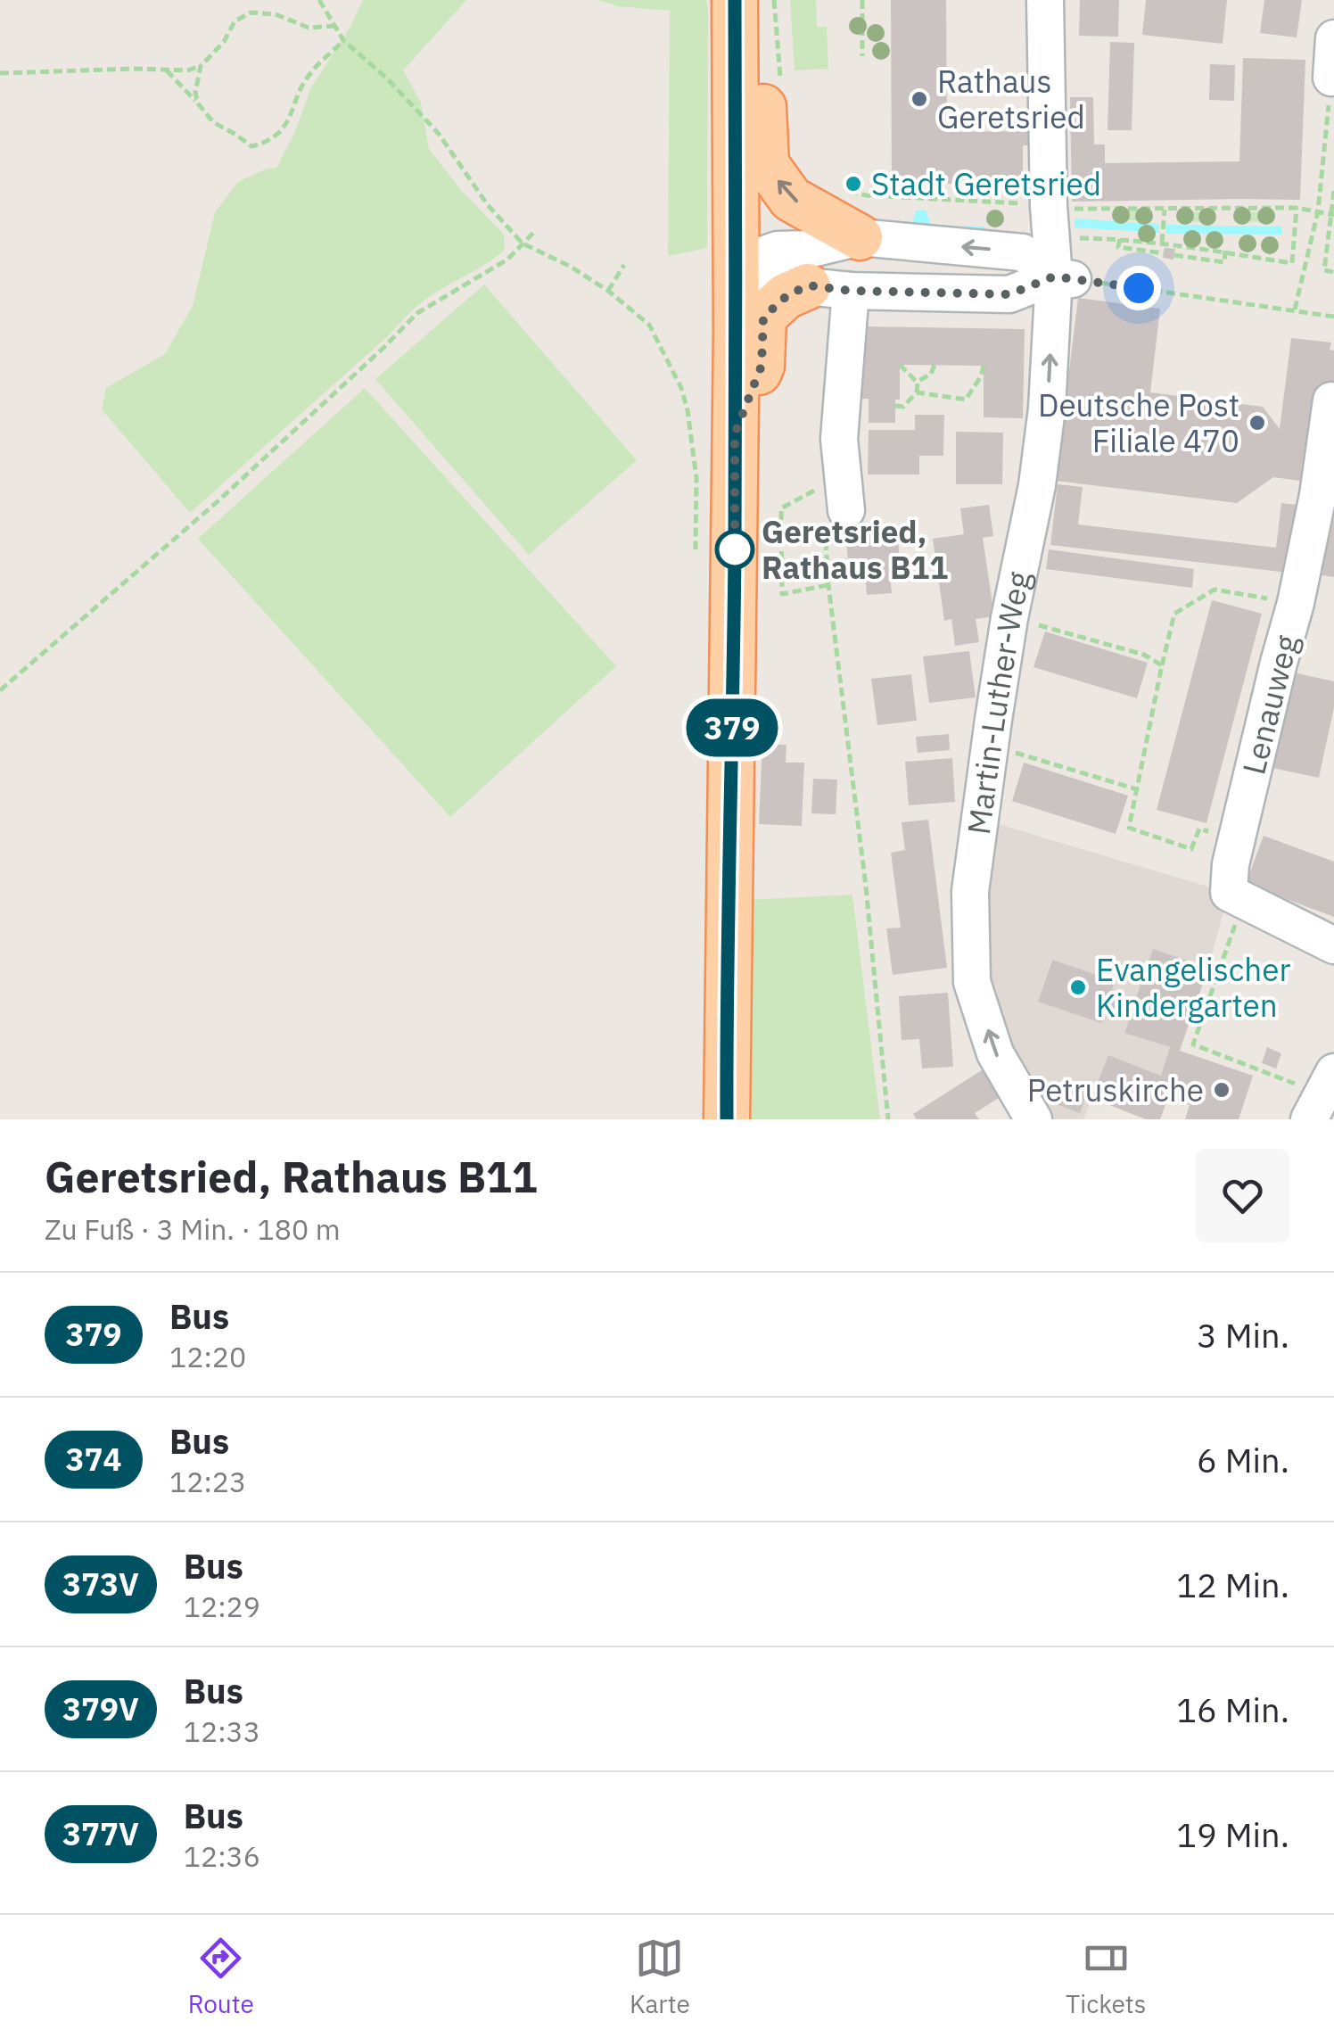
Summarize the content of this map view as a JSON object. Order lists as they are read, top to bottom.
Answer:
{
  "streets": {
    "street": ["Martin-Luther-Weg", "Lenauweg"]
  },
  "one_way": ["Martin-Luther-Weg"],
  "places": [
    "Rathaus Geretsried",
    "Stadt Geretsried",
    "Deutsche Post Filiale 470",
    "Geretsried, Rathaus B11",
    "Evangelischer Kindergarten",
    "Petruskirche"
  ],
  "lines": ["bus line 379"],
  "page": {
    "on_map": "379",
    "heading": ["Geretsried, Rathaus B11", "Zu Fuß · 3 Min. · 180 m"],
    "list": [
      {
        "mark": "379",
        "name": "Bus",
        "note": "12:20",
        "value": "3 Min."
      },
      {
        "mark": "374",
        "name": "Bus",
        "note": "12:23",
        "value": "6 Min."
      },
      {
        "mark": "373V",
        "name": "Bus",
        "note": "12:29",
        "value": "12 Min."
      },
      {
        "mark": "379V",
        "name": "Bus",
        "note": "12:33",
        "value": "16 Min."
      },
      {
        "mark": "377V",
        "name": "Bus",
        "note": "12:36",
        "value": "19 Min."
      }
    ],
    "tabs": ["Route", "Karte", "Tickets"]
  }
}
